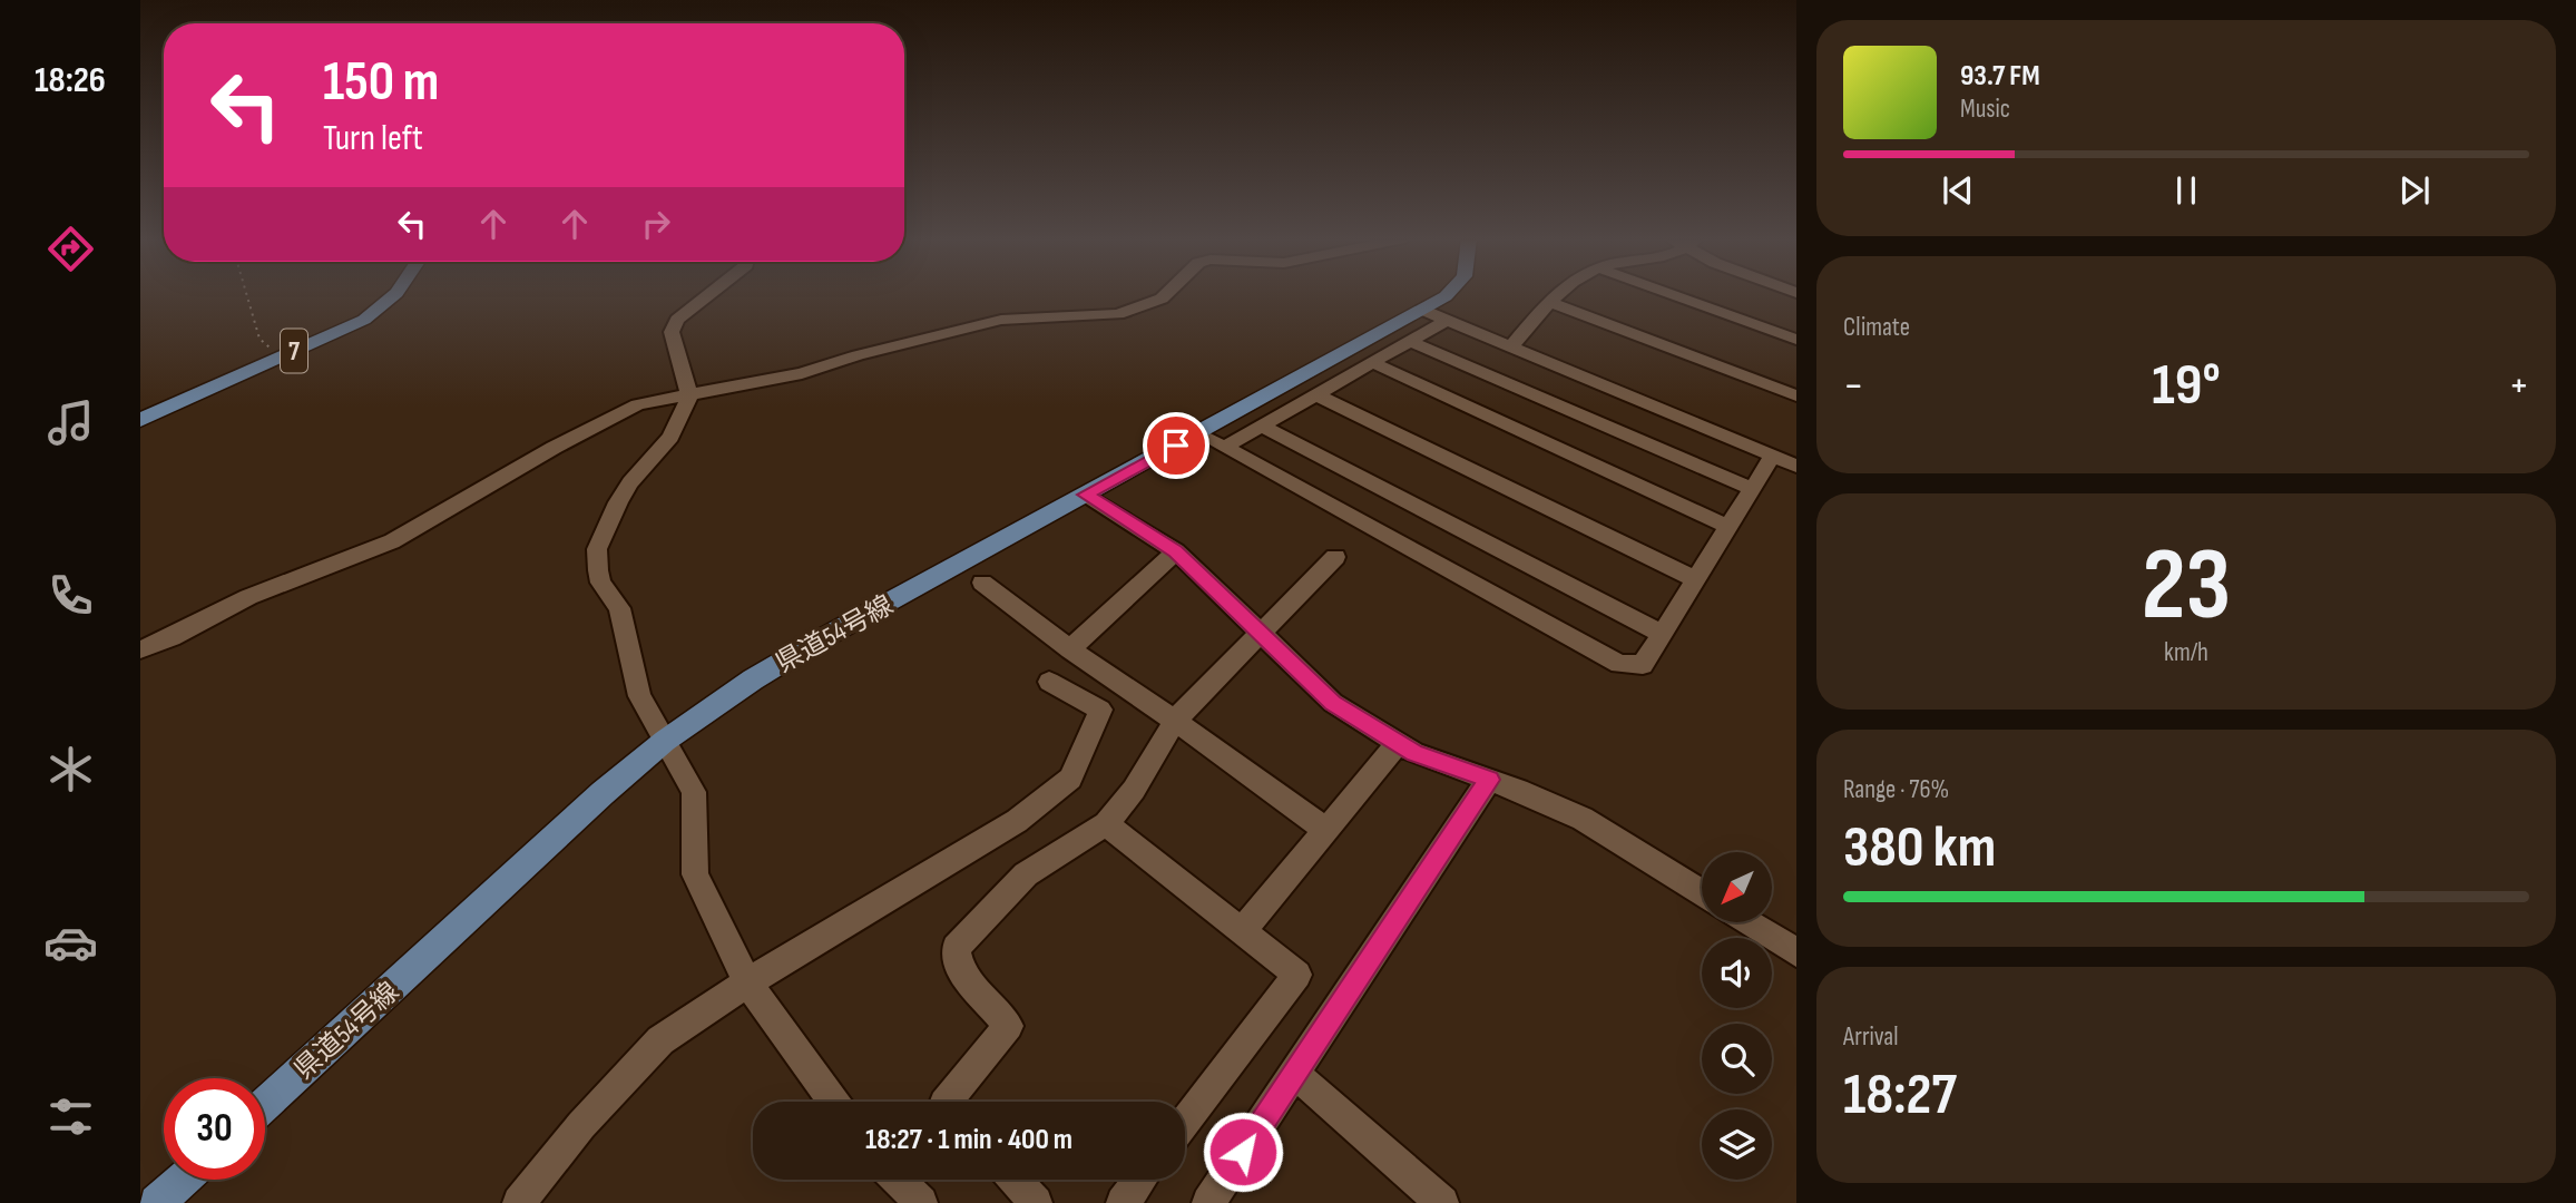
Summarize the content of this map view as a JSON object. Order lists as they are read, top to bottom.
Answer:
{
  "streets": {
    "main road": ["7", "県道54号線"]
  },
  "north": "bottom left",
  "page": {
    "tabs": "18:26",
    "turn": ["150 m", "Turn left"],
    "song": ["93.7 FM", "Music"],
    "tile": [
      "Climate",
      ["23", "km/h"],
      ["Range · 76%", "380 km"],
      ["Arrival", "18:27"]
    ],
    "heat": ["−", "19°", "+"],
    "limit": "30",
    "trip": "18:27 · 1 min · 400 m"
  }
}
